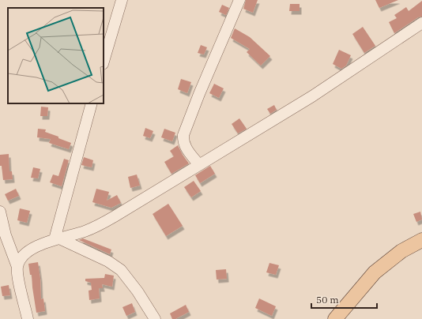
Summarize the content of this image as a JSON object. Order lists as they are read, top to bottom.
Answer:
{
  "scale_bar": "50 m"
}
